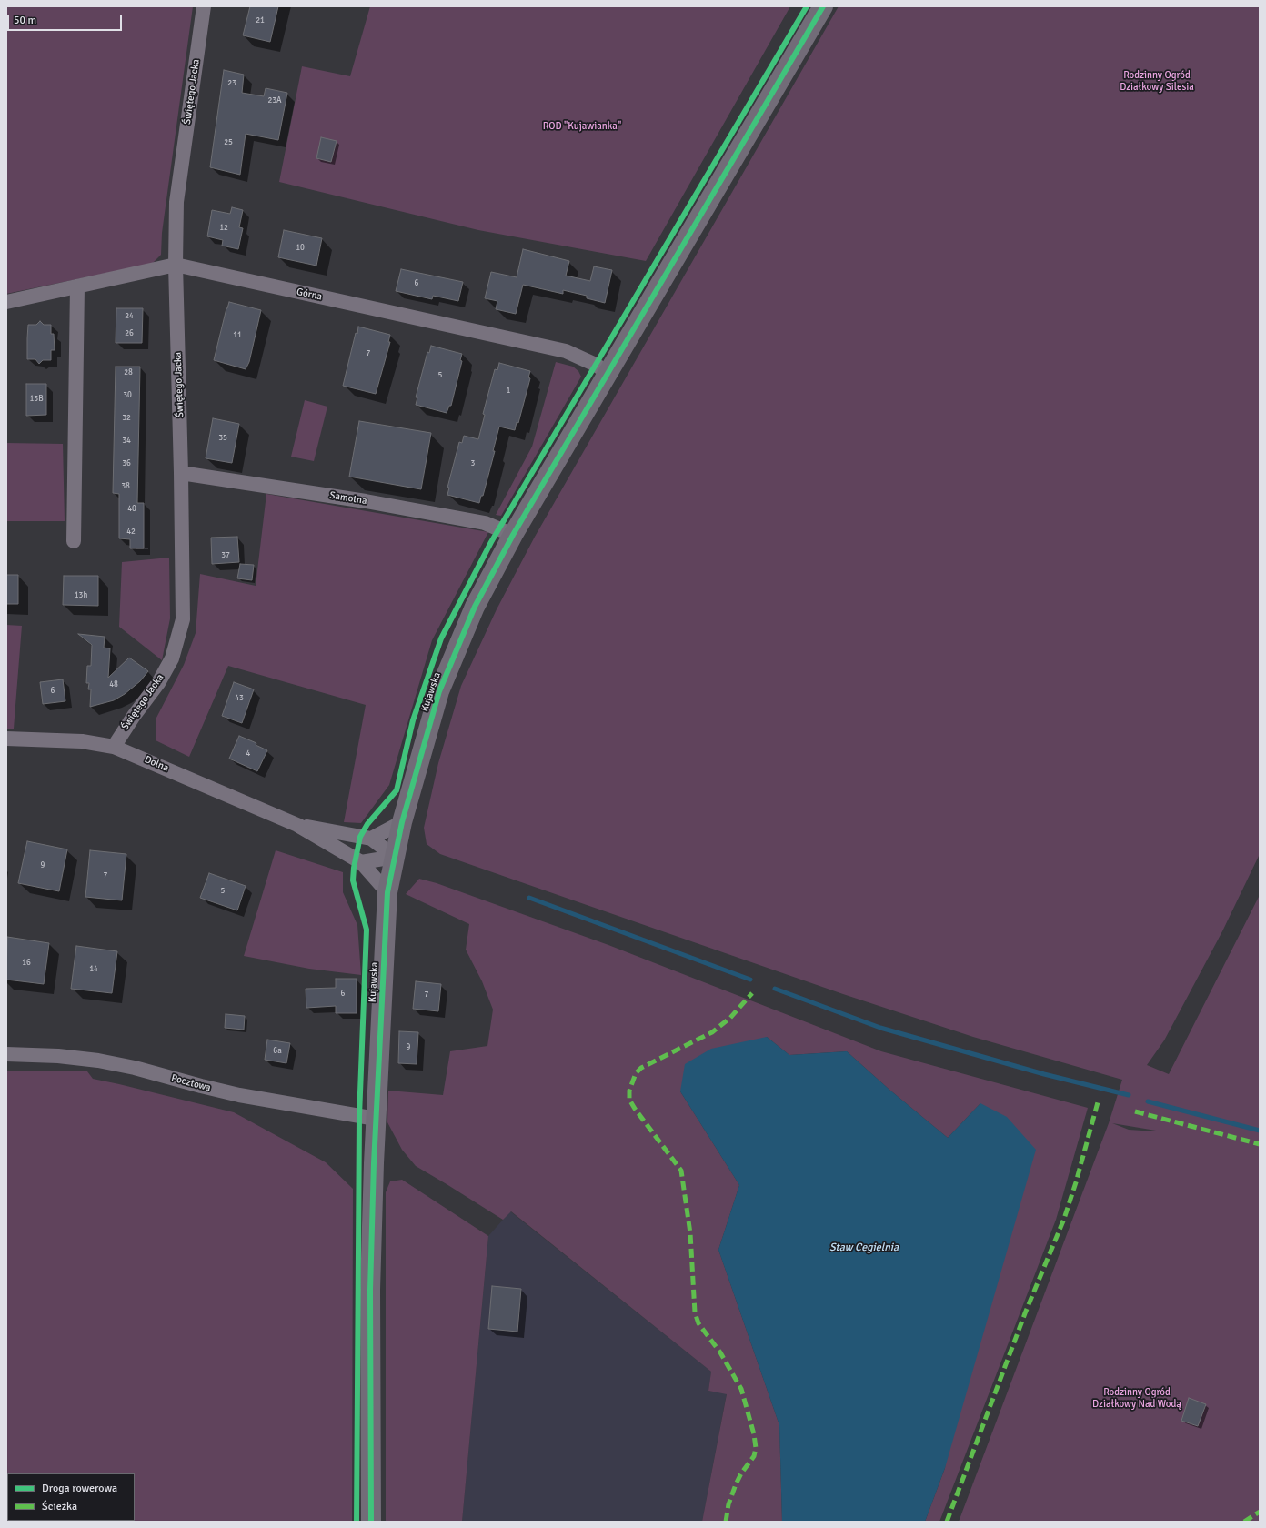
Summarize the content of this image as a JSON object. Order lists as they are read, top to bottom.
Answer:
{
  "streets": {
    "street": [
      "Świętego Jacka",
      "Górna",
      "Samotna",
      "Kujawska",
      "Dolna",
      "Pocztowa"
    ]
  },
  "crossings": [
    ["Świętego Jacka", "Górna"],
    ["Świętego Jacka", "Samotna"],
    ["Świętego Jacka", "Dolna"],
    ["Górna", "Kujawska"],
    ["Samotna", "Kujawska"],
    ["Kujawska", "Dolna"],
    ["Kujawska", "Pocztowa"]
  ],
  "water": ["Staw Cegielnia"],
  "parks": ["Rodzinny Ogród Działkowy Silesia", "ROD \"Kujawianka\"", "Rodzinny Ogród Działkowy Nad Wodą"],
  "house_numbers": [
    "21",
    "23",
    "23A",
    "25",
    "12",
    "10",
    "6",
    "24",
    "26",
    "11",
    "7",
    "28",
    "5",
    "1",
    "30",
    "13B",
    "32",
    "35",
    "34",
    "36",
    "3",
    "38",
    "40",
    "42",
    "37",
    "13h",
    "48",
    "6",
    "43",
    "4",
    "9",
    "7",
    "5",
    "16",
    "14",
    "6",
    "7",
    "9",
    "6a"
  ],
  "legend": ["Droga rowerowa", "Ścieżka"],
  "scale_bar": "50 m"
}
